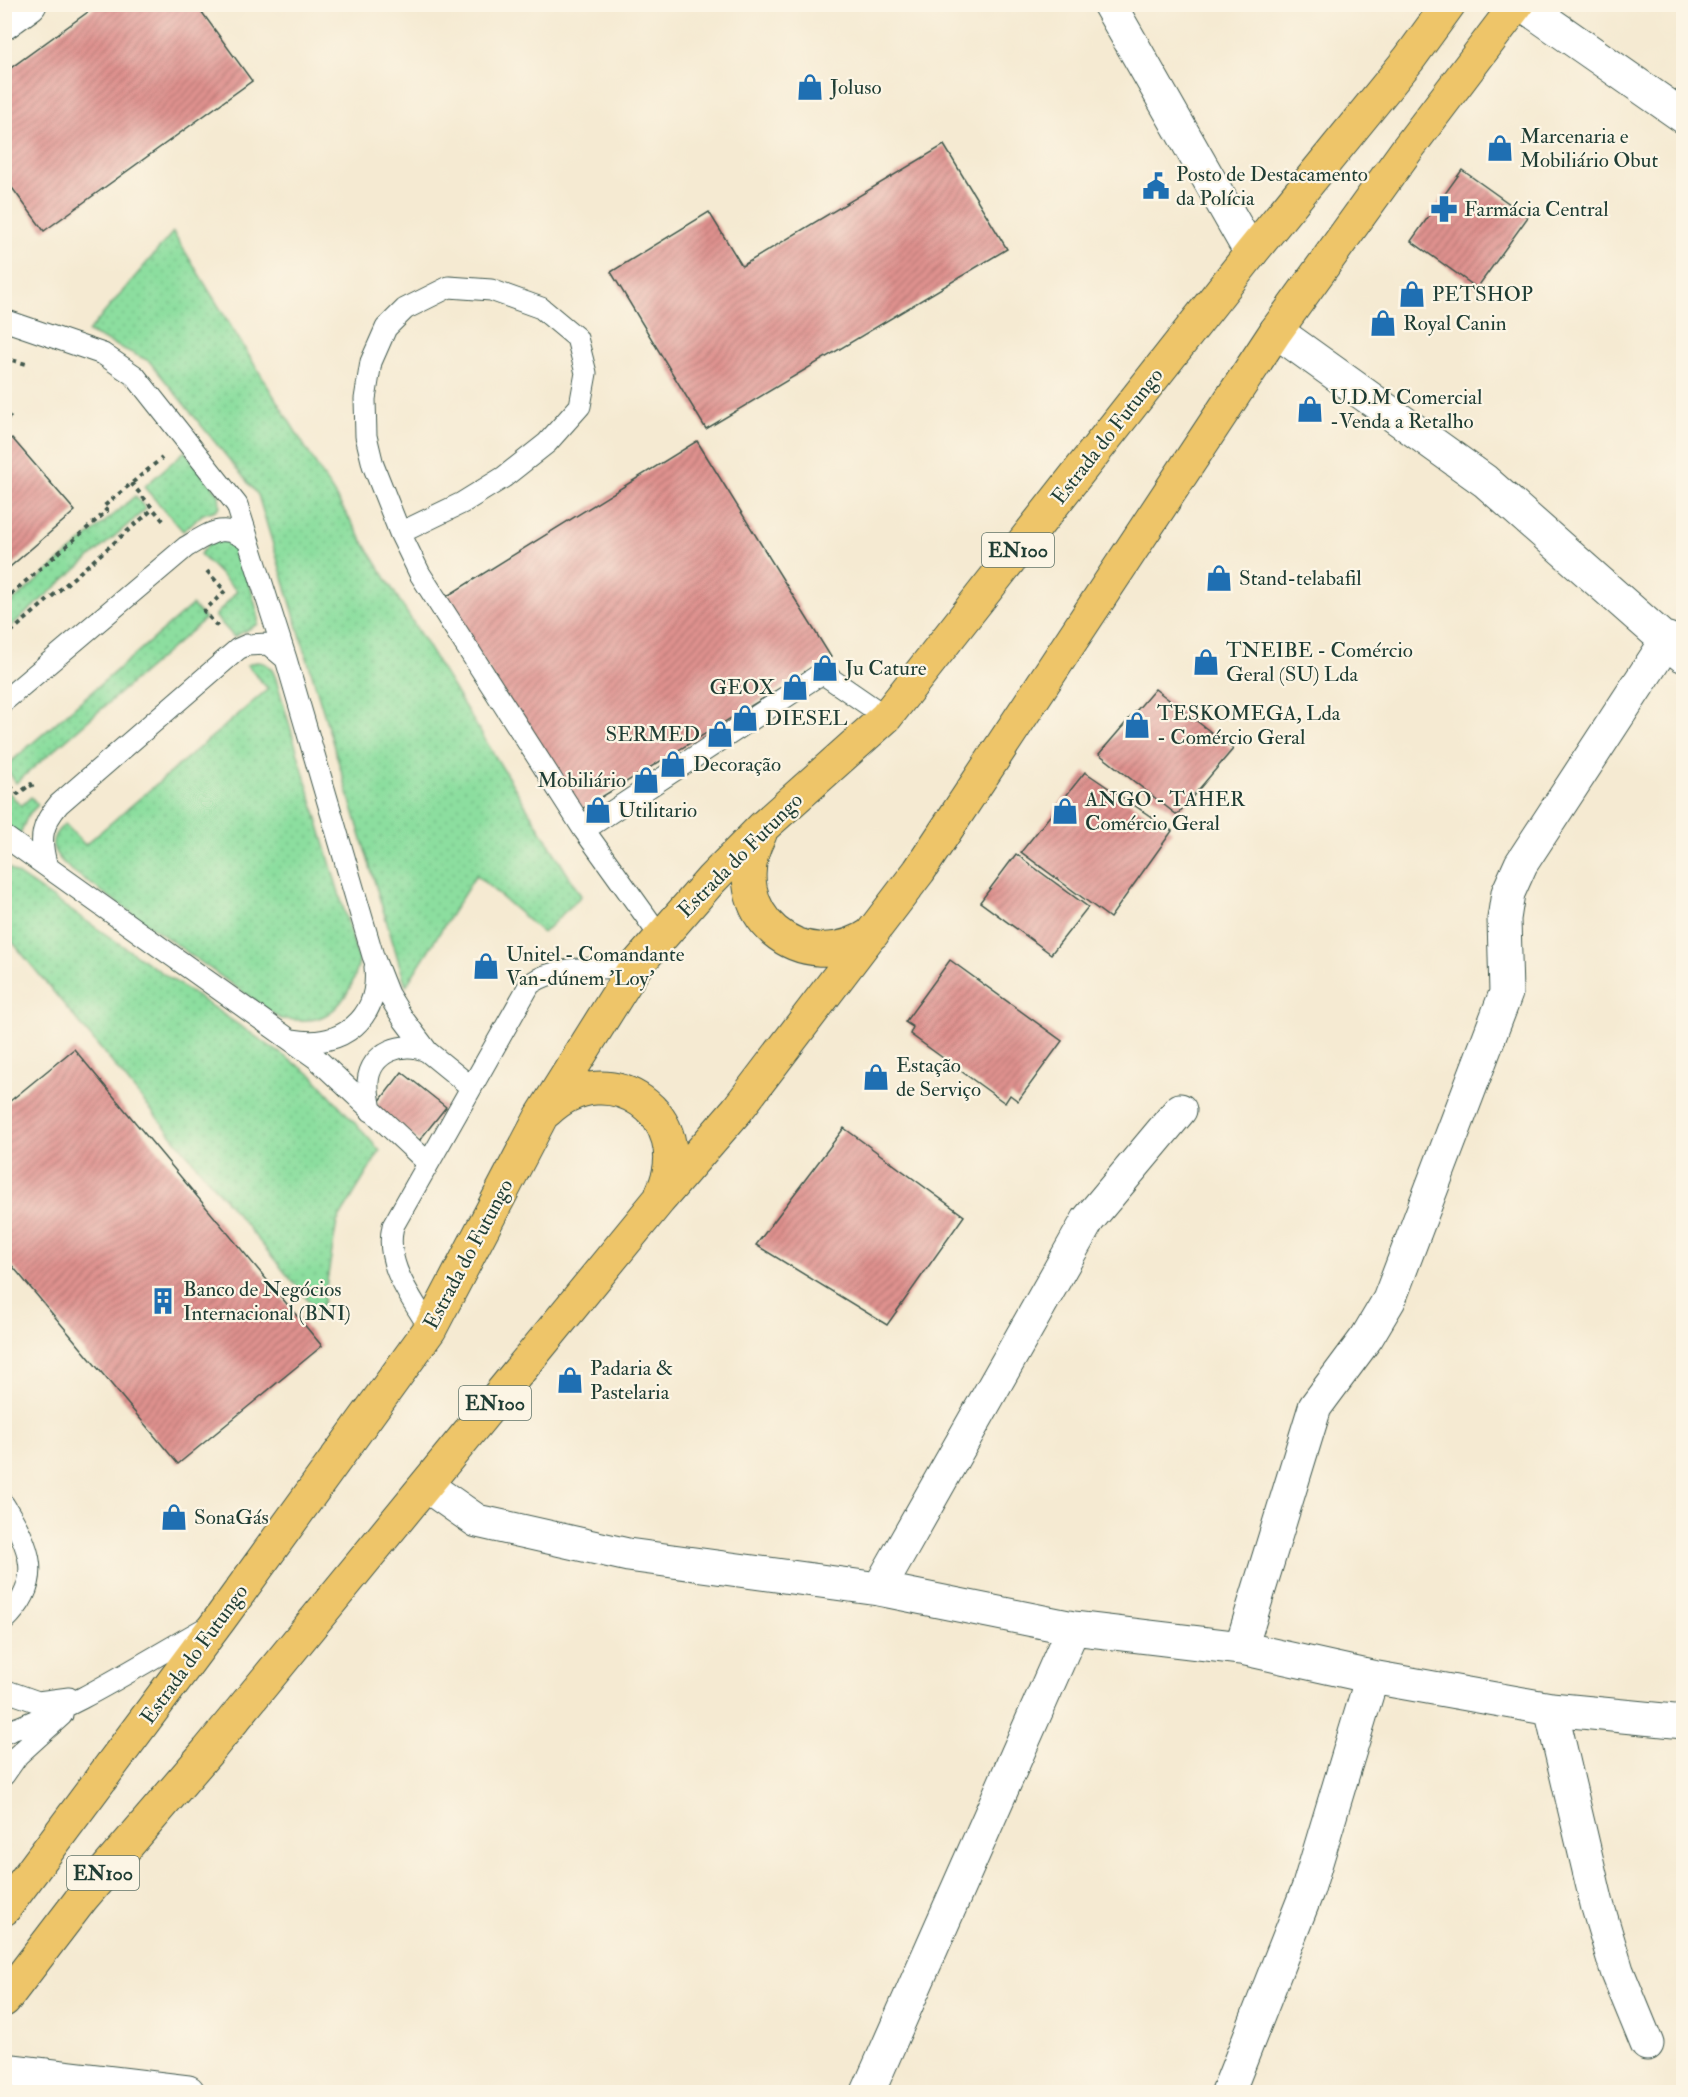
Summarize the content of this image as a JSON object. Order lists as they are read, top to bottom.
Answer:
{
  "streets": {
    "highway": ["Estrada do Futungo", "EN100"]
  },
  "places": {
    "shop": [
      "Joluso",
      "Marcenaria e Mobiliário Obut",
      "PETSHOP",
      "Royal Canin",
      "U.D.M Comercial -Venda a Retalho",
      "Stand-telabafil",
      "TNEIBE - Comércio Geral (SU) Lda",
      "Ju Cature",
      "GEOX",
      "DIESEL",
      "TESKOMEGA, Lda - Comércio Geral",
      "SERMED",
      "Decoração",
      "Mobiliário",
      "Utilitario",
      "ANGO - TAHER Comércio Geral",
      "Unitel - Comandante Van-dúnem 'Loy'",
      "Estação de Serviço",
      "Padaria & Pastelaria",
      "SonaGás"
    ],
    "public building": ["Posto de Destacamento da Polícia"],
    "pharmacy": ["Farmácia Central"],
    "building": ["Banco de Negócios Internacional (BNI)"]
  }
}
